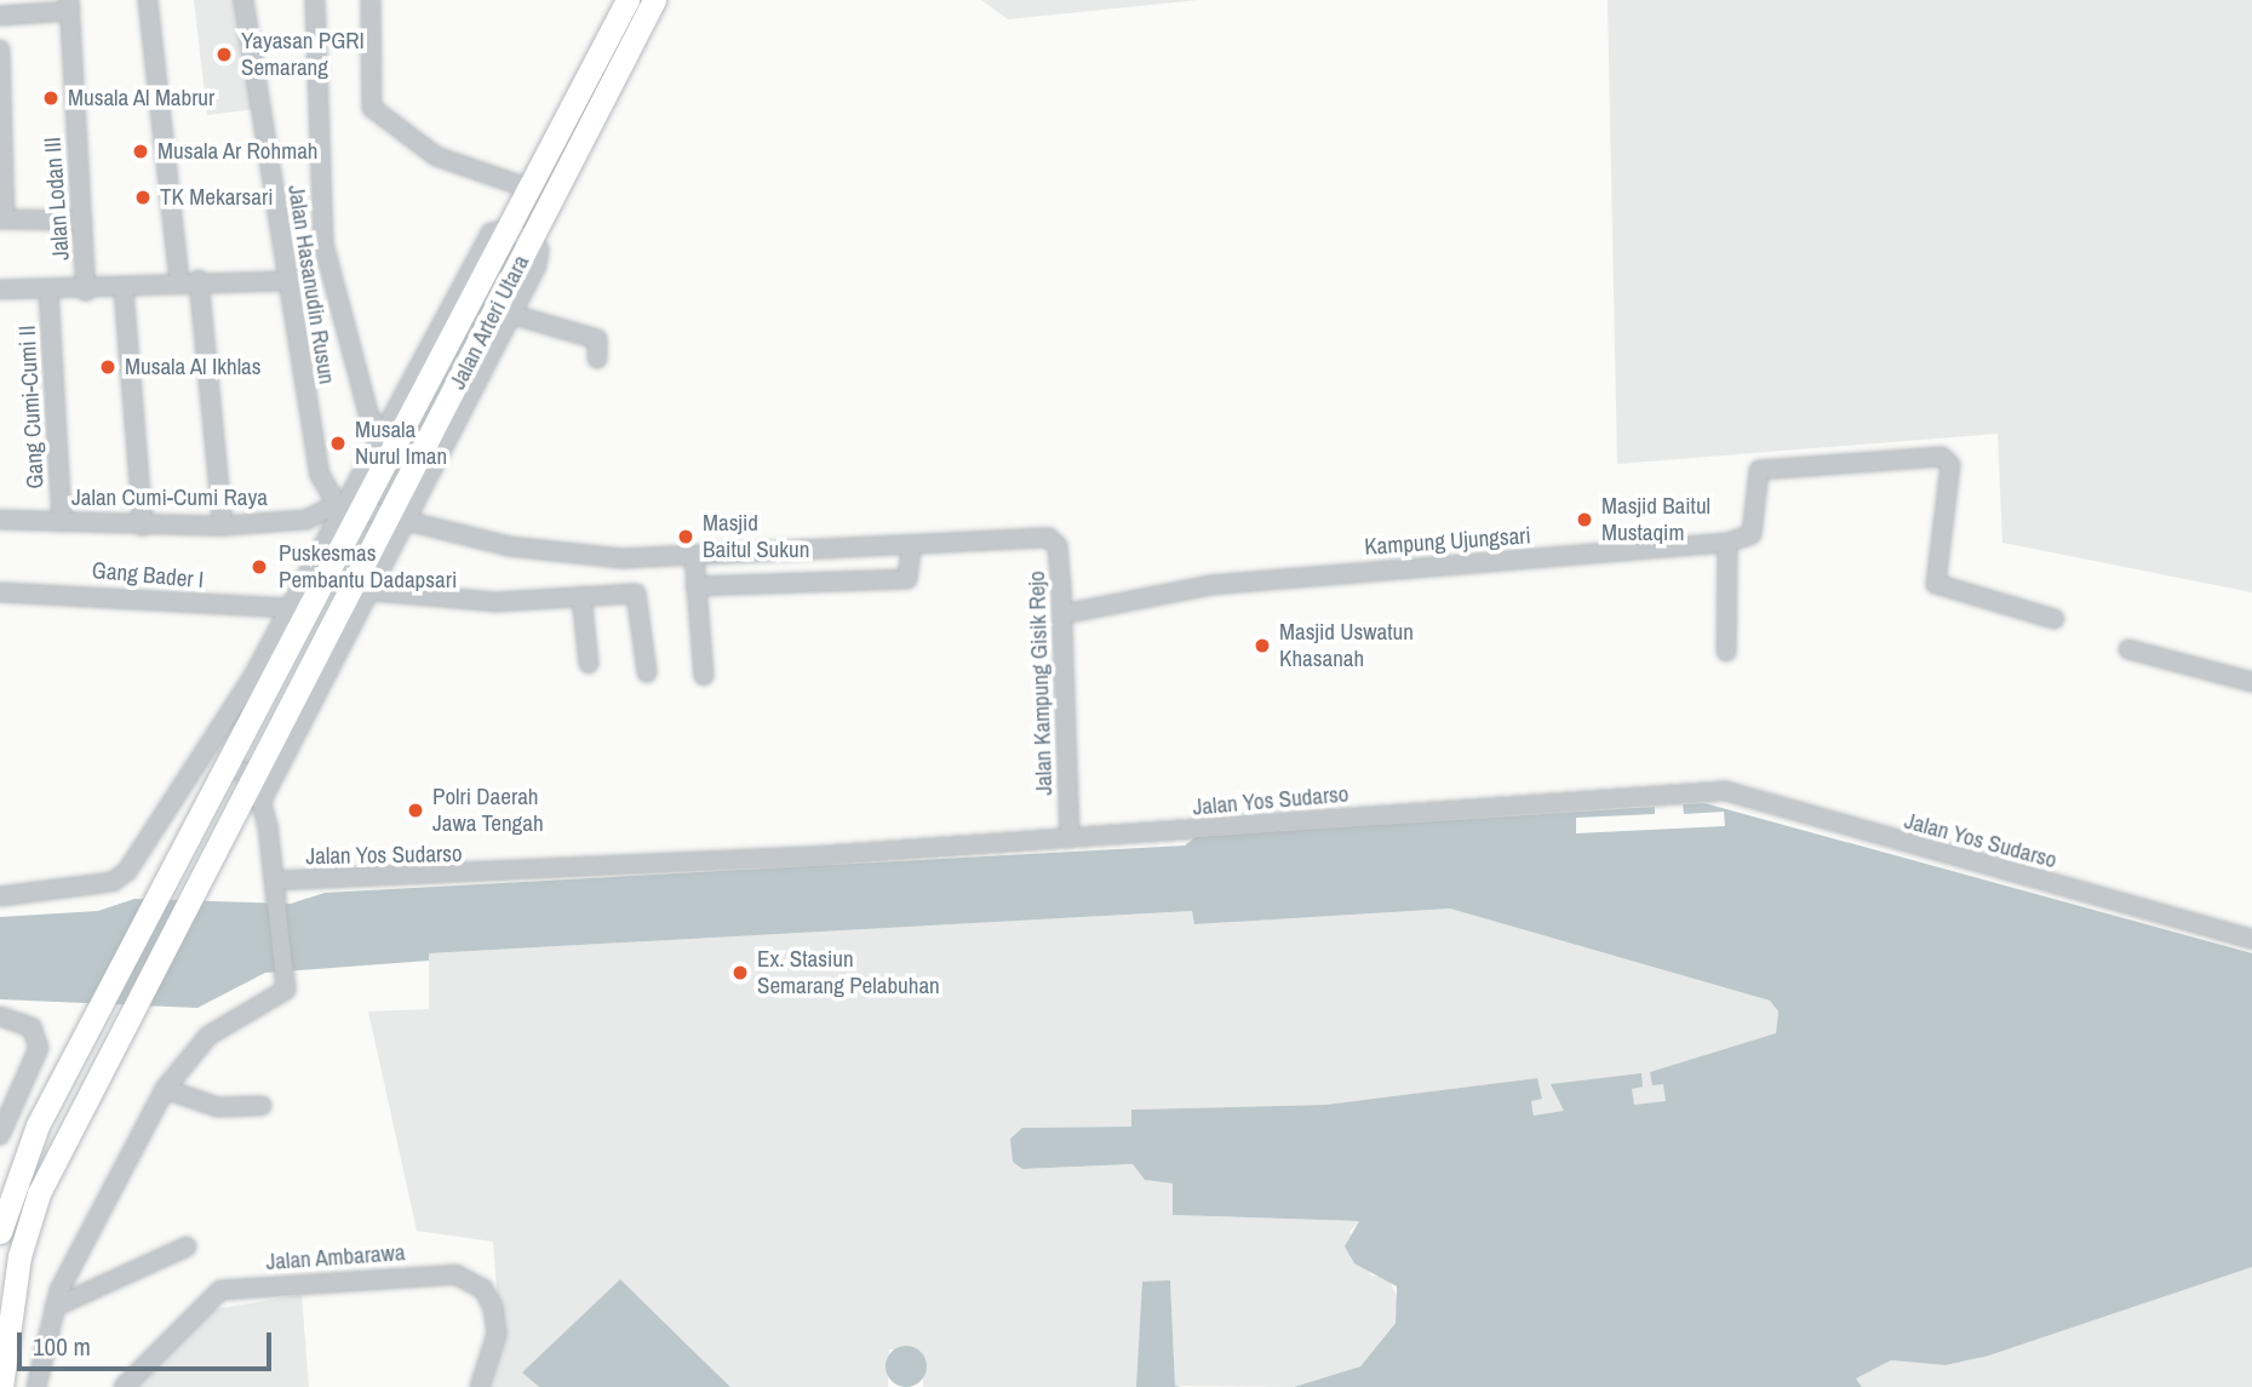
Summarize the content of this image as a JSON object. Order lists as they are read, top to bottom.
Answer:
{
  "streets": {
    "highway": ["Jalan Arteri Utara"],
    "street": [
      "Jalan Lodan III",
      "Jalan Hasanudin Rusun",
      "Gang Cumi-Cumi II",
      "Jalan Cumi-Cumi Raya",
      "Kampung Ujungsari",
      "Gang Bader I",
      "Jalan Kampung Gisik Rejo",
      "Jalan Yos Sudarso",
      "Jalan Ambarawa"
    ]
  },
  "crossings": [
    ["Jalan Hasanudin Rusun", "Jalan Arteri Utara"],
    ["Jalan Hasanudin Rusun", "Jalan Cumi-Cumi Raya"],
    ["Jalan Hasanudin Rusun", "Jalan Kampung Gisik Rejo"],
    ["Jalan Arteri Utara", "Jalan Cumi-Cumi Raya"],
    ["Jalan Arteri Utara", "Jalan Kampung Gisik Rejo"],
    ["Gang Cumi-Cumi II", "Jalan Cumi-Cumi Raya"],
    ["Jalan Cumi-Cumi Raya", "Jalan Kampung Gisik Rejo"],
    ["Kampung Ujungsari", "Jalan Kampung Gisik Rejo"],
    ["Jalan Kampung Gisik Rejo", "Jalan Yos Sudarso"]
  ],
  "places": [
    "Yayasan PGRI Semarang",
    "Musala Al Mabrur",
    "Musala Ar Rohmah",
    "TK Mekarsari",
    "Musala Al Ikhlas",
    "Musala Nurul Iman",
    "Masjid Baitul Mustaqim",
    "Masjid Baitul Sukun",
    "Puskesmas Pembantu Dadapsari",
    "Masjid Uswatun Khasanah",
    "Polri Daerah Jawa Tengah",
    "Ex. Stasiun Semarang Pelabuhan"
  ],
  "scale_bar": "100 m"
}
